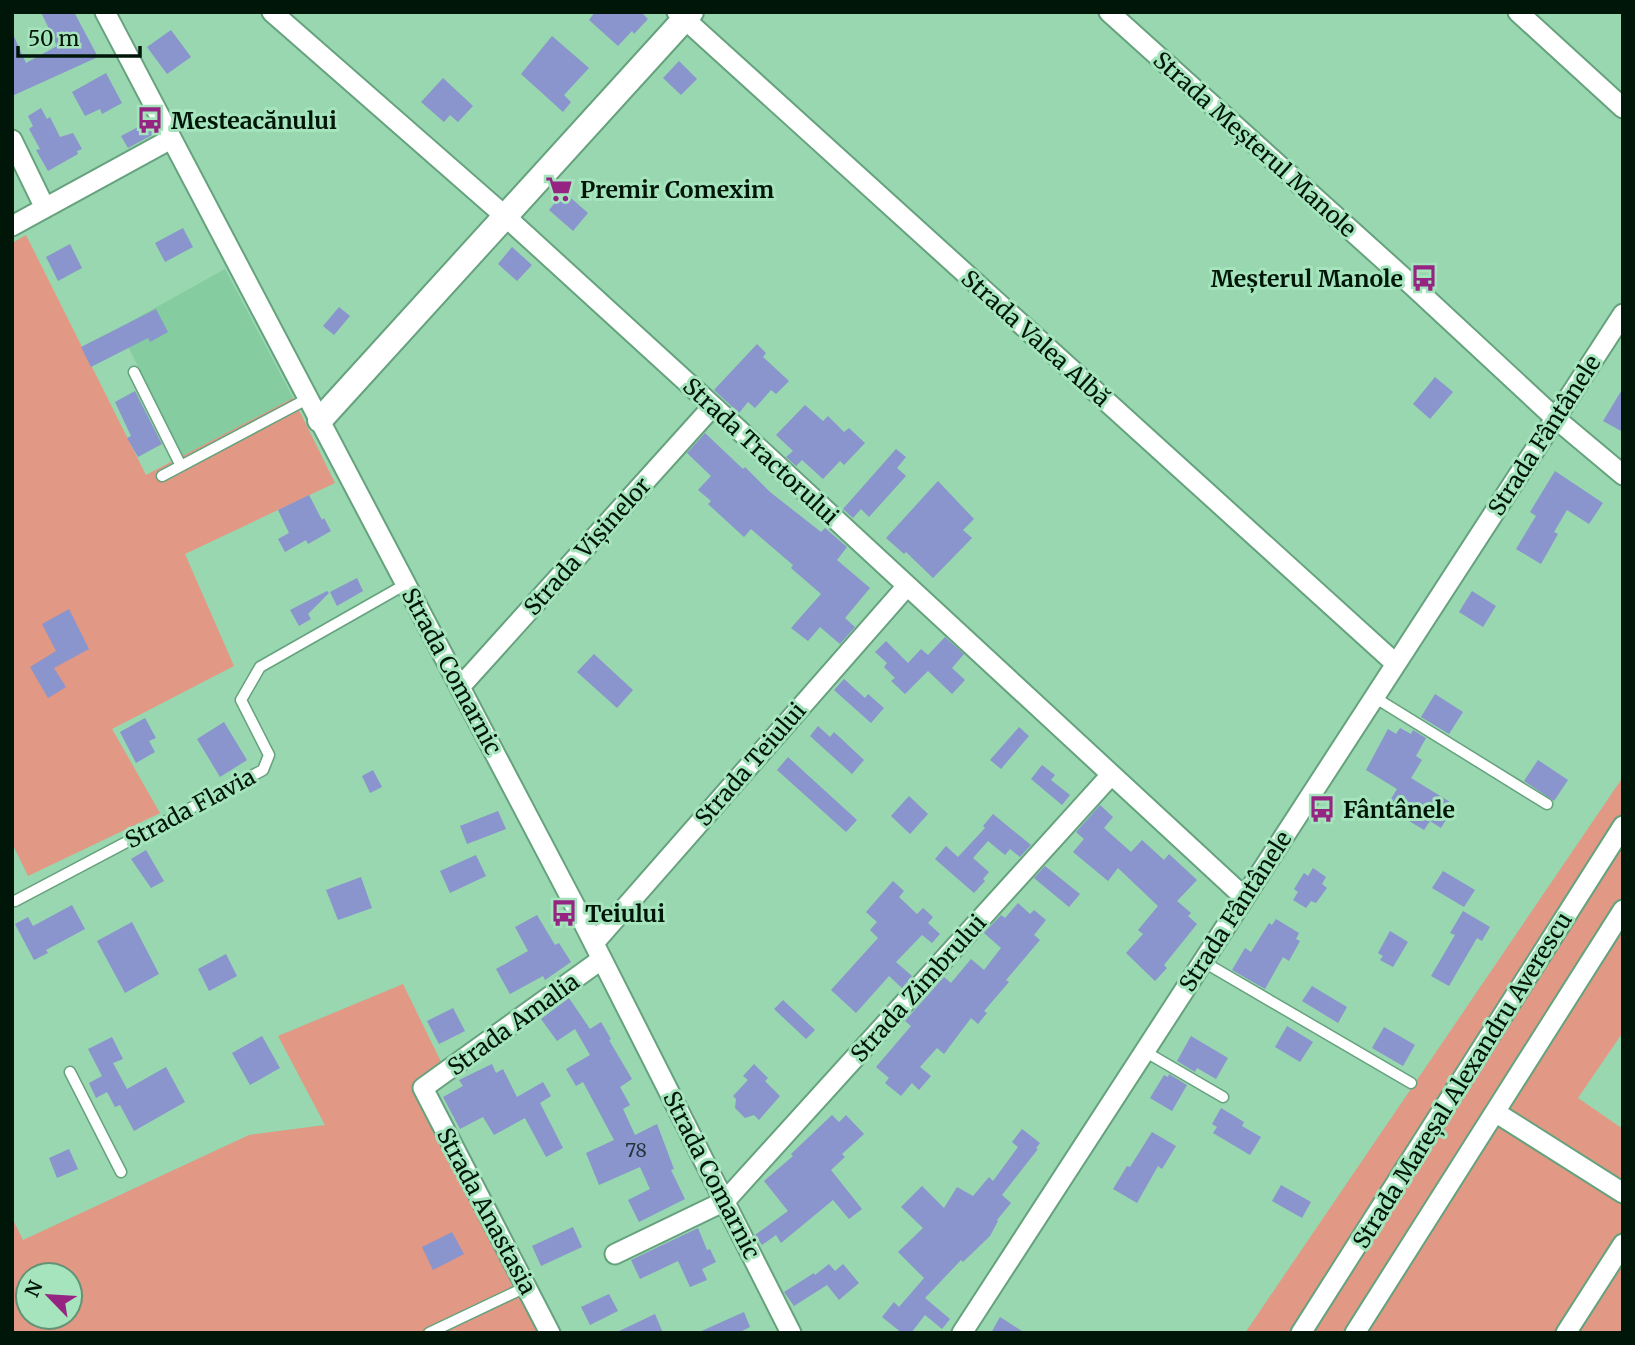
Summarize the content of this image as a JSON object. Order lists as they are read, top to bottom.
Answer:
{
  "streets": {
    "street": [
      "Strada Meșterul Manole",
      "Strada Valea Albă",
      "Strada Fântânele",
      "Strada Tractorului",
      "Strada Vișinelor",
      "Strada Comarnic",
      "Strada Teiului",
      "Strada Zimbrului",
      "Strada Amalia",
      "Strada Mareșal Alexandru Averescu",
      "Strada Anastasia"
    ],
    "lane": ["Strada Flavia"]
  },
  "crossings": [
    ["Strada Meșterul Manole", "Strada Fântânele"],
    ["Strada Valea Albă", "Strada Fântânele"],
    ["Strada Fântânele", "Strada Tractorului"],
    ["Strada Tractorului", "Strada Vișinelor"],
    ["Strada Tractorului", "Strada Teiului"],
    ["Strada Tractorului", "Strada Zimbrului"],
    ["Strada Vișinelor", "Strada Comarnic"],
    ["Strada Comarnic", "Strada Teiului"],
    ["Strada Comarnic", "Strada Flavia"],
    ["Strada Comarnic", "Strada Zimbrului"],
    ["Strada Comarnic", "Strada Amalia"],
    ["Strada Teiului", "Strada Amalia"],
    ["Strada Amalia", "Strada Anastasia"]
  ],
  "places": {
    "bus stop": [
      "Mesteacănului",
      "Meșterul Manole",
      "Fântânele",
      "Teiului"
    ],
    "supermarket": ["Premir Comexim"]
  },
  "house_numbers": ["78"],
  "scale_bar": "50 m",
  "north": "top left"
}
